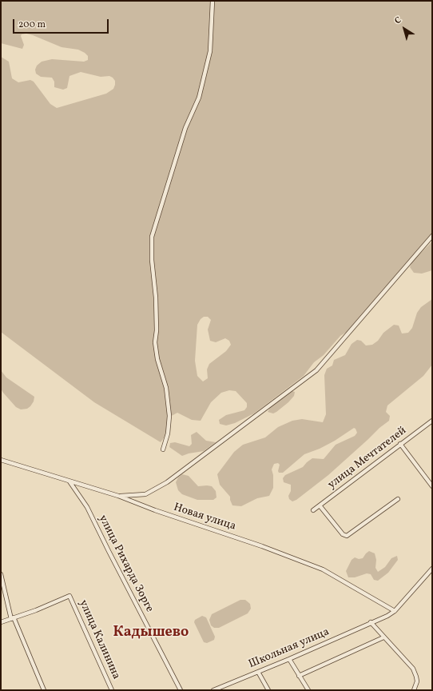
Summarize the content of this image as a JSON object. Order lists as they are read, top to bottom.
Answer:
{
  "streets": {
    "street": [
      "улица Мечтателей",
      "Новая улица",
      "улица Рихарда Зорге",
      "улица Калинина",
      "Школьная улица"
    ]
  },
  "crossings": [
    ["Новая улица", "улица Рихарда Зорге"],
    ["Новая улица", "Школьная улица"]
  ],
  "districts": ["Кадышево"],
  "scale_bar": "200 m",
  "north": "top left"
}
